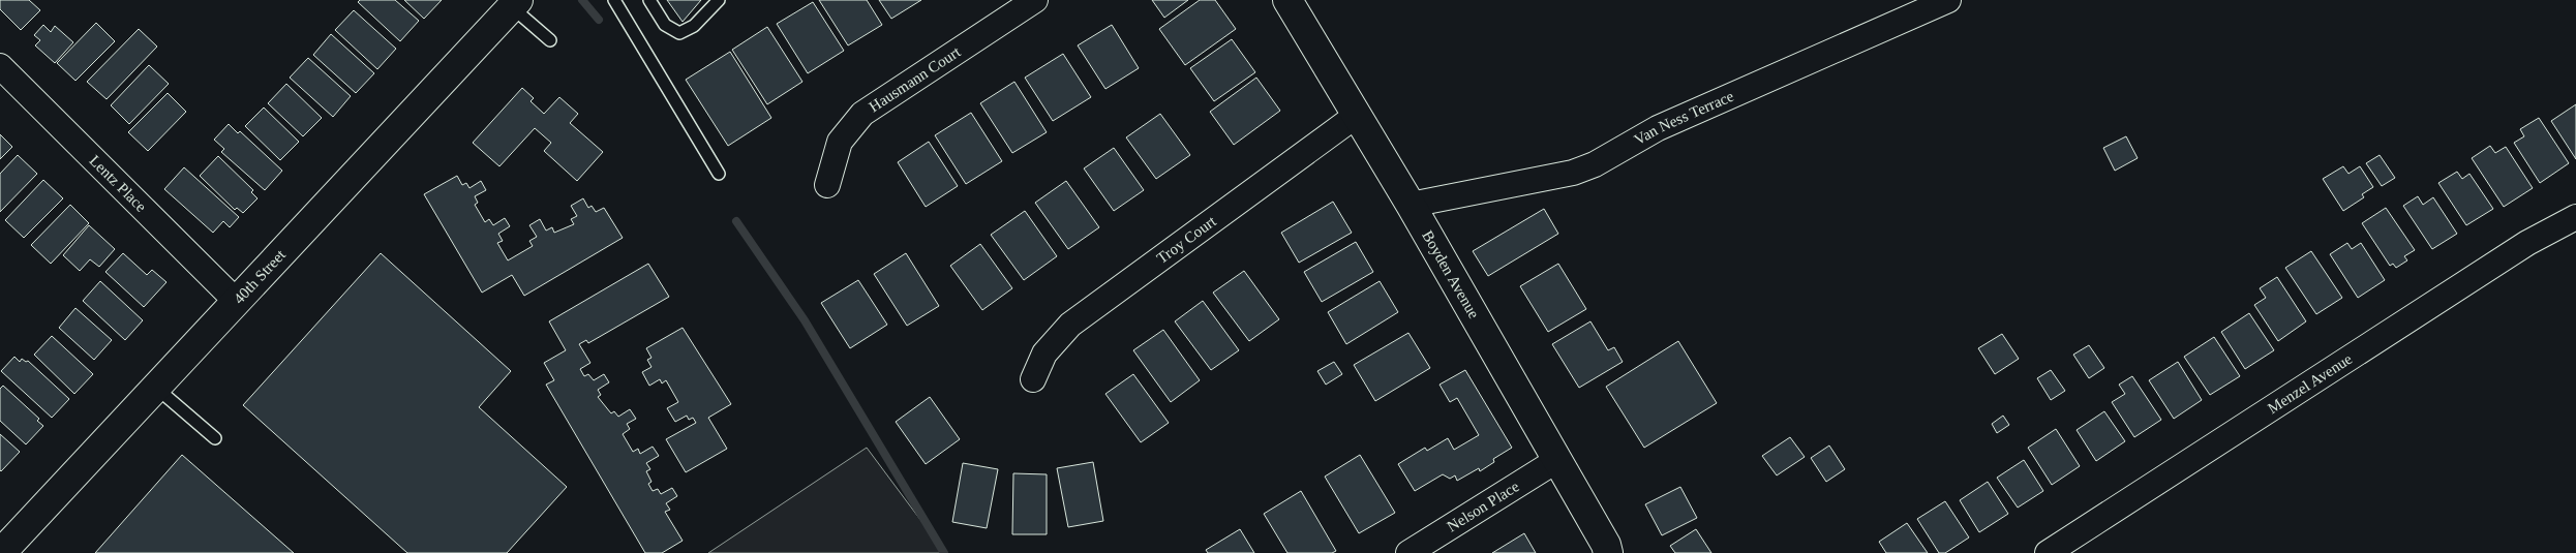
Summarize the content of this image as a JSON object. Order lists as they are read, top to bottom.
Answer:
{
  "streets": {
    "street": [
      "Hausmann Court",
      "Van Ness Terrace",
      "Lentz Place",
      "Troy Court",
      "Boyden Avenue",
      "40th Street",
      "Menzel Avenue",
      "Nelson Place"
    ]
  },
  "crossings": [
    ["Van Ness Terrace", "Boyden Avenue"],
    ["Lentz Place", "40th Street"],
    ["Troy Court", "Boyden Avenue"],
    ["Boyden Avenue", "Nelson Place"]
  ]
}
